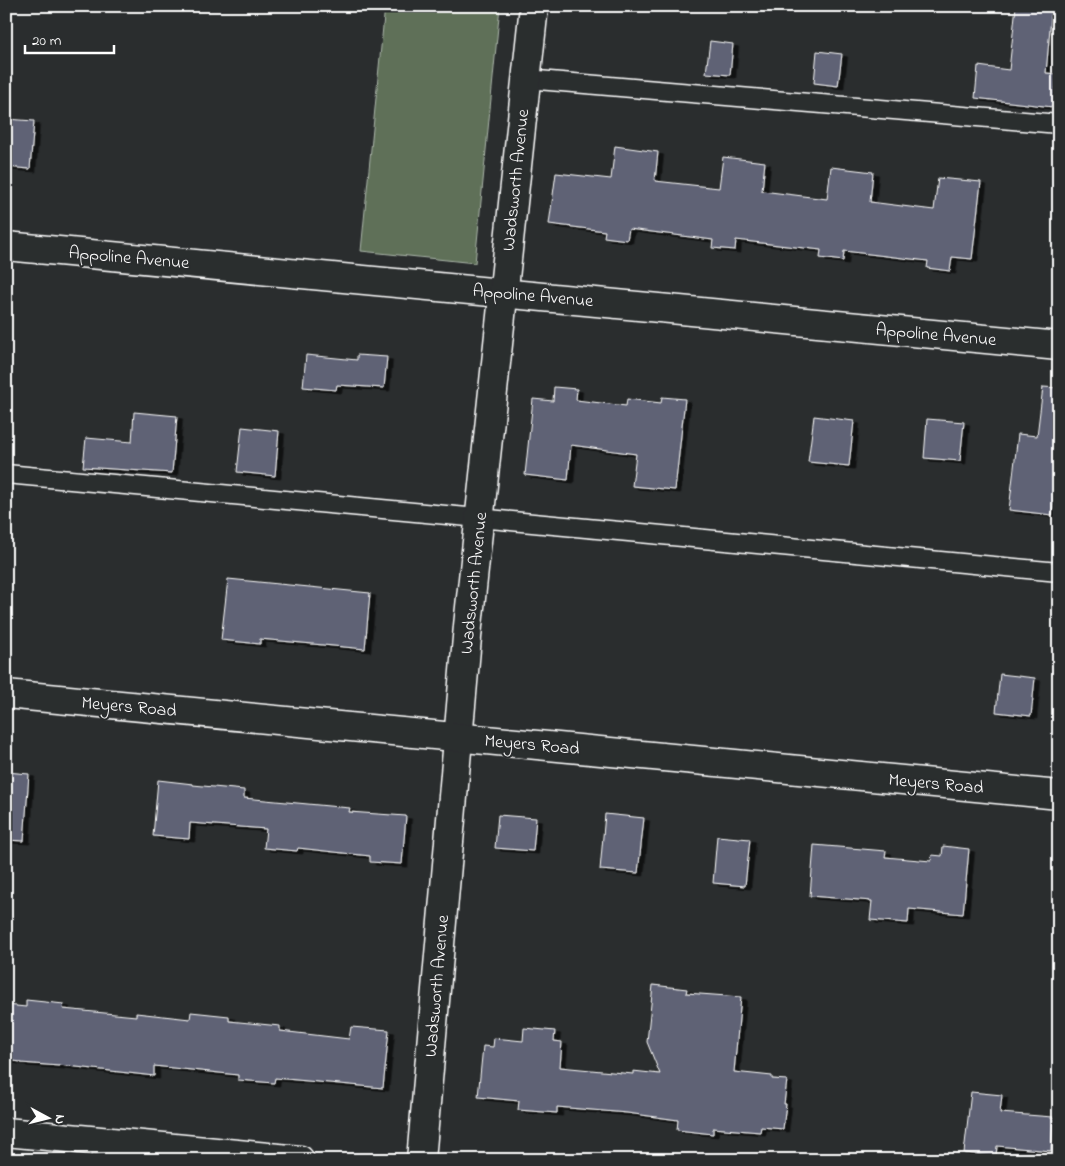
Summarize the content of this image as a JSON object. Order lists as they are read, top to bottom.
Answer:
{
  "streets": {
    "street": ["Wadsworth Avenue", "Appoline Avenue", "Meyers Road"]
  },
  "crossings": [
    ["Wadsworth Avenue", "Appoline Avenue"],
    ["Wadsworth Avenue", "Meyers Road"]
  ],
  "scale_bar": "20 m",
  "north": "right"
}
